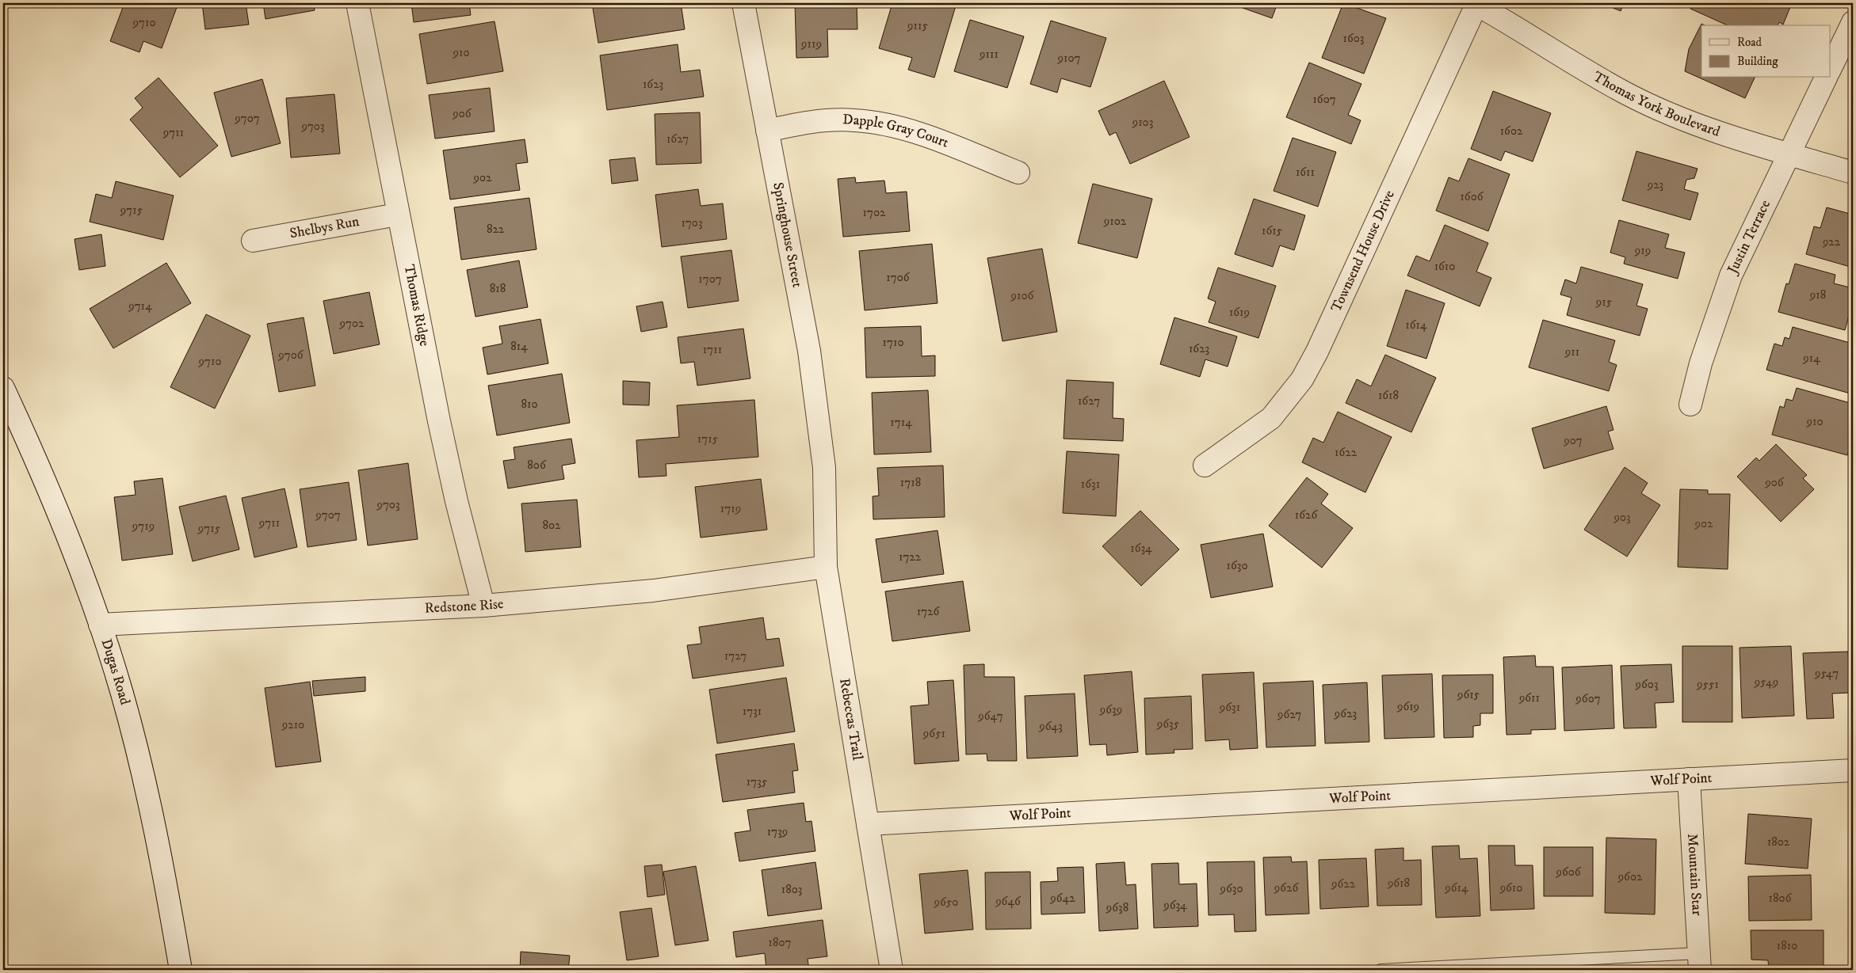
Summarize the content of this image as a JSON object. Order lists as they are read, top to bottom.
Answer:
{
  "streets": {
    "street": [
      "Thomas York Boulevard",
      "Dapple Gray Court",
      "Shelbys Run",
      "Springhouse Street",
      "Justin Terrace",
      "Townsend House Drive",
      "Thomas Ridge",
      "Redstone Rise",
      "Dugas Road",
      "Rebeccas Trail",
      "Wolf Point",
      "Mountain Star"
    ]
  },
  "crossings": [
    ["Thomas York Boulevard", "Justin Terrace"],
    ["Thomas York Boulevard", "Townsend House Drive"],
    ["Dapple Gray Court", "Springhouse Street"],
    ["Shelbys Run", "Thomas Ridge"],
    ["Springhouse Street", "Rebeccas Trail"],
    ["Thomas Ridge", "Redstone Rise"],
    ["Redstone Rise", "Dugas Road"],
    ["Redstone Rise", "Rebeccas Trail"],
    ["Rebeccas Trail", "Wolf Point"],
    ["Wolf Point", "Mountain Star"]
  ],
  "house_numbers": [
    "9710",
    "9115",
    "1603",
    "9119",
    "910",
    "9111",
    "9107",
    "1623",
    "1607",
    "906",
    "9707",
    "9103",
    "9703",
    "1602",
    "9711",
    "1627",
    "1611",
    "902",
    "923",
    "1606",
    "9715",
    "1702",
    "9102",
    "1703",
    "822",
    "1615",
    "922",
    "919",
    "1610",
    "1706",
    "1707",
    "818",
    "918",
    "9106",
    "915",
    "9714",
    "1619",
    "9702",
    "1614",
    "1710",
    "814",
    "1623",
    "1711",
    "911",
    "9706",
    "914",
    "9710",
    "1618",
    "1627",
    "810",
    "910",
    "1714",
    "1715",
    "907",
    "1622",
    "806",
    "1718",
    "906",
    "1631",
    "9703",
    "1719",
    "9707",
    "1626",
    "903",
    "9711",
    "902",
    "802",
    "9719",
    "9715",
    "1634",
    "1722",
    "1630",
    "1726",
    "1727",
    "9547",
    "9549",
    "9603",
    "9551",
    "9615",
    "9611",
    "9607",
    "9619",
    "9631",
    "9639",
    "1731",
    "9623",
    "9627",
    "9647",
    "9635",
    "9210",
    "9643",
    "9651",
    "1735",
    "1739",
    "1802",
    "9606",
    "9602",
    "9618",
    "9622",
    "9626",
    "9614",
    "9610",
    "9630",
    "1803",
    "9642",
    "1806",
    "9646",
    "9650",
    "9634",
    "9638",
    "1807",
    "1810"
  ],
  "legend": ["Road", "Building"]
}
